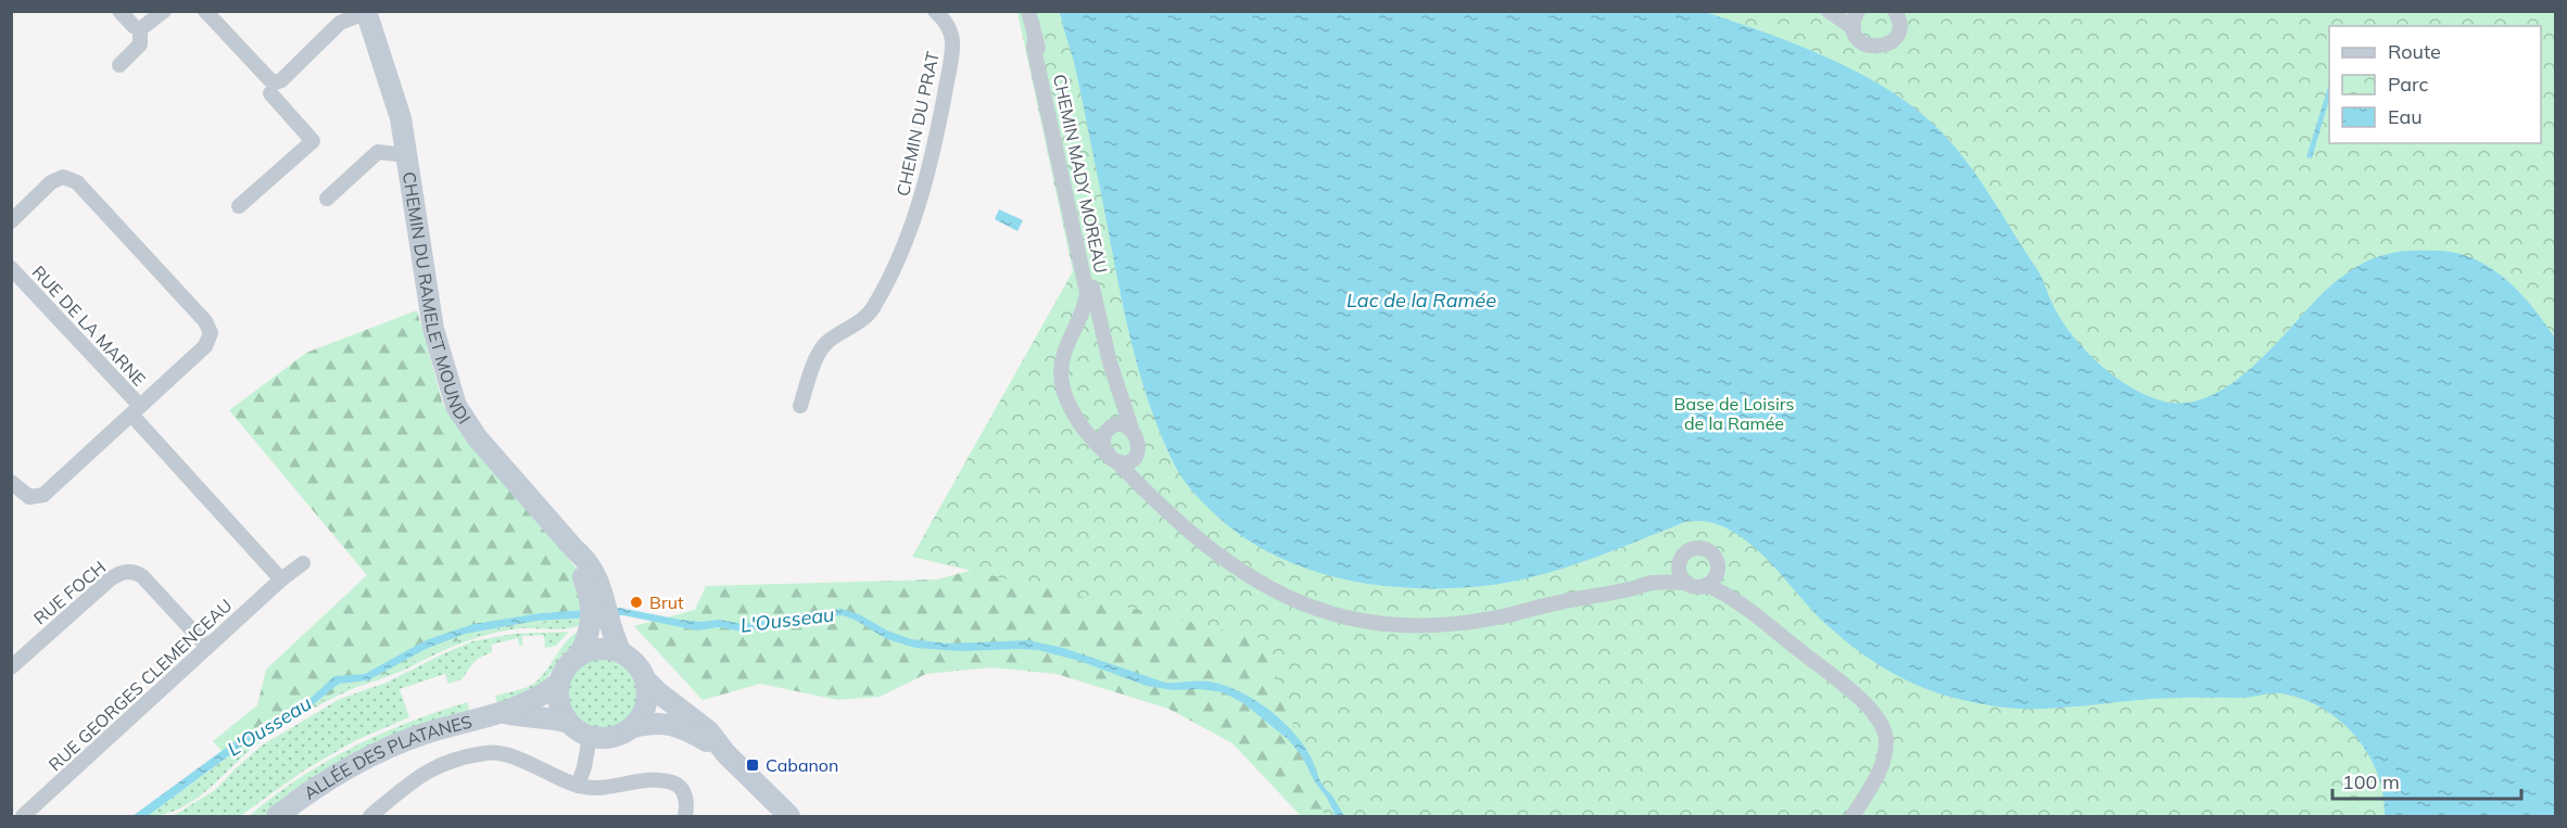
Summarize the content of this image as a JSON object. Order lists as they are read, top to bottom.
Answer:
{
  "streets": {
    "main road": ["CHEMIN DU RAMELET MOUNDI", "ALLÉE DES PLATANES"],
    "street": [
      "CHEMIN DU PRAT",
      "CHEMIN MADY MOREAU",
      "RUE DE LA MARNE",
      "RUE FOCH",
      "RUE GEORGES CLEMENCEAU"
    ]
  },
  "crossings": [
    ["CHEMIN DU RAMELET MOUNDI", "ALLÉE DES PLATANES"],
    ["RUE FOCH", "RUE GEORGES CLEMENCEAU"]
  ],
  "water": ["Lac de la Ramée", "L'Ousseau"],
  "parks": ["Base de Loisirs de la Ramée"],
  "places": {
    "other": ["Brut"],
    "transit": ["Cabanon"]
  },
  "legend": ["Route", "Parc", "Eau"],
  "scale_bar": "100 m"
}
